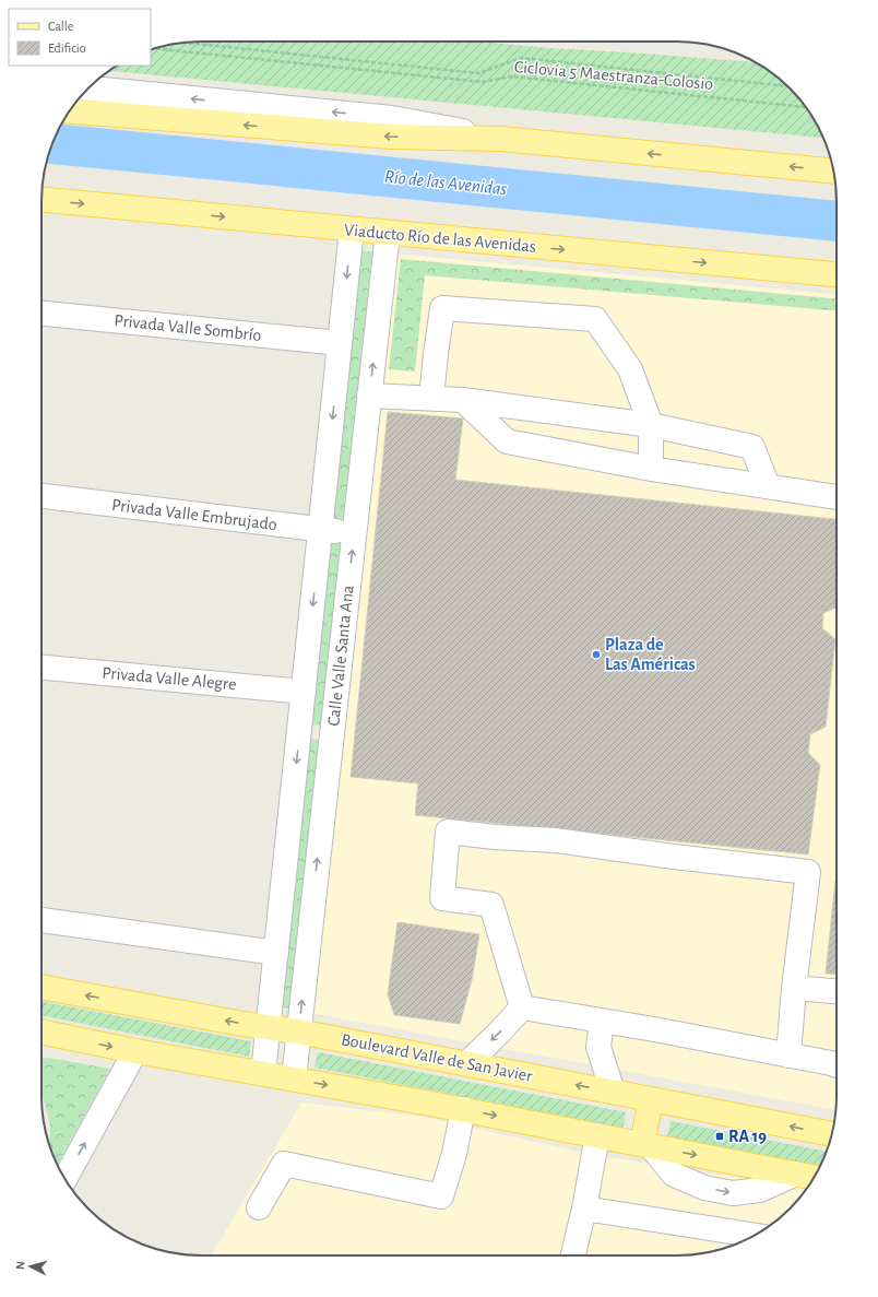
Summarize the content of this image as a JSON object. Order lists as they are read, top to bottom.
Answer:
{
  "streets": {
    "main road": ["Viaducto Río de las Avenidas", "Boulevard Valle de San Javier"],
    "street": [
      "Privada Valle Sombrío",
      "Privada Valle Embrujado",
      "Calle Valle Santa Ana",
      "Privada Valle Alegre"
    ],
    "path": ["Ciclovía 5 Maestranza-Colosio"]
  },
  "crossings": [
    ["Viaducto Río de las Avenidas", "Calle Valle Santa Ana"],
    ["Privada Valle Sombrío", "Calle Valle Santa Ana"],
    ["Privada Valle Embrujado", "Calle Valle Santa Ana"],
    ["Calle Valle Santa Ana", "Privada Valle Alegre"],
    ["Calle Valle Santa Ana", "Boulevard Valle de San Javier"]
  ],
  "water": ["Río de las Avenidas"],
  "places": {
    "other": ["Plaza de Las Américas"],
    "transit": ["RA 19"]
  },
  "legend": ["Calle", "Edificio"],
  "north": "left"
}
